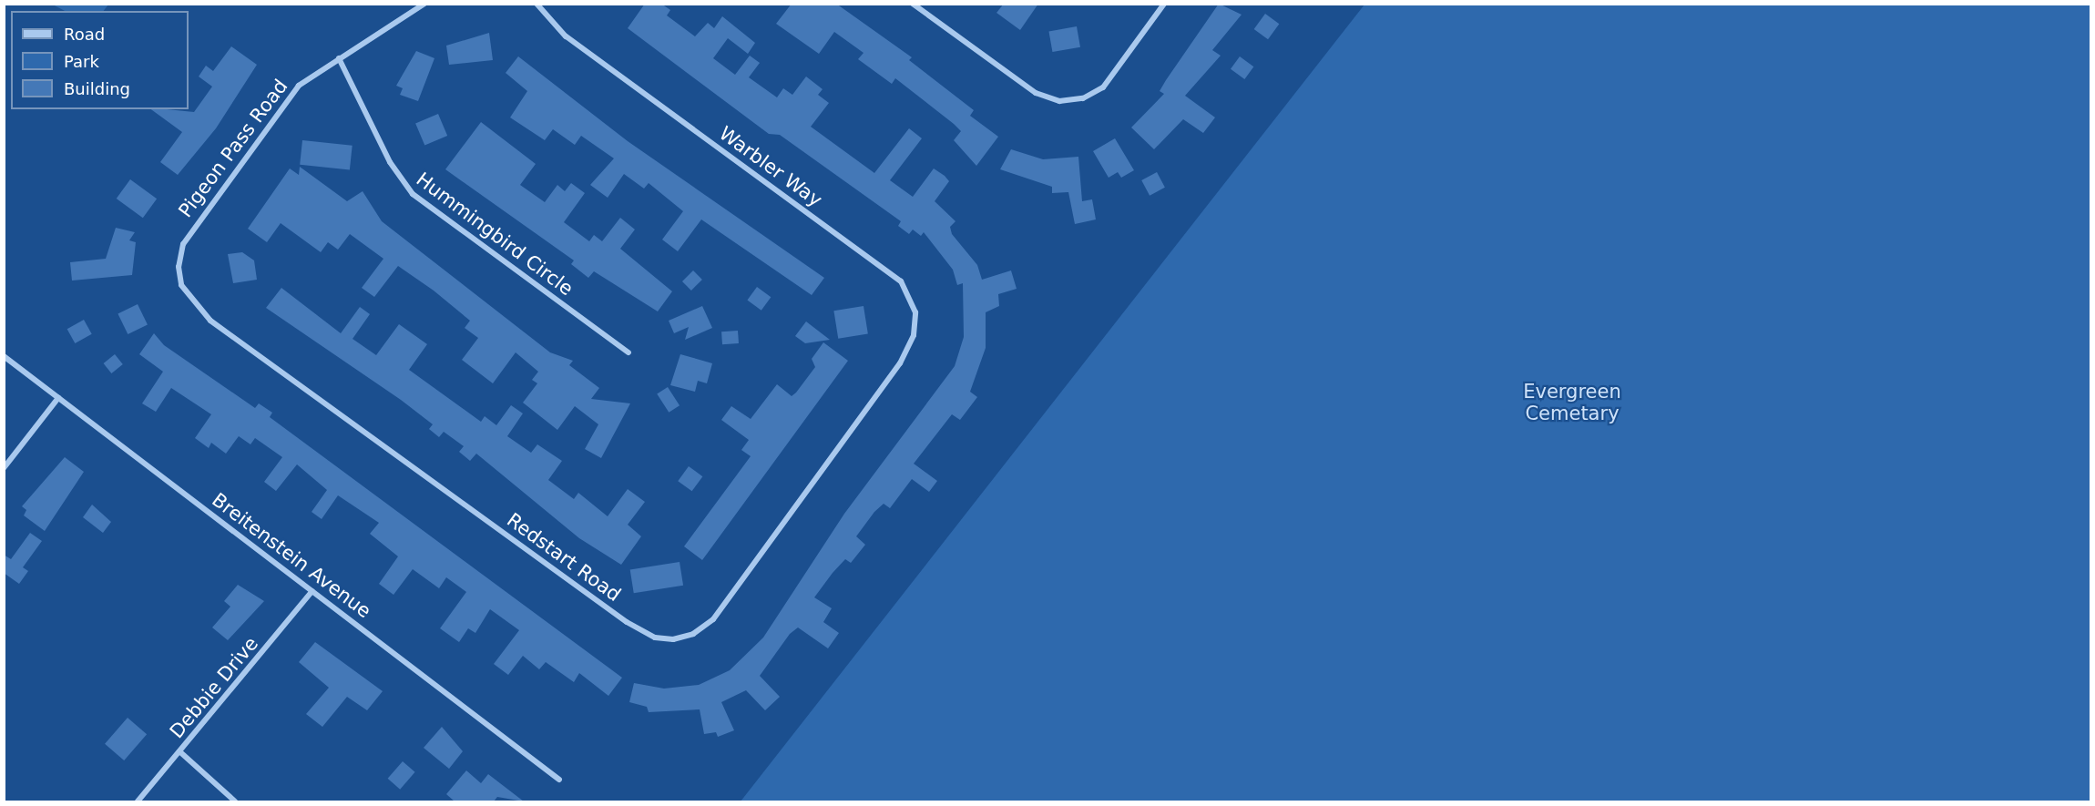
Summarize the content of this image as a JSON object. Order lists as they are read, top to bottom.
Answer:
{
  "streets": {
    "street": [
      "Pigeon Pass Road",
      "Warbler Way",
      "Hummingbird Circle",
      "Breitenstein Avenue",
      "Redstart Road",
      "Debbie Drive"
    ]
  },
  "crossings": [
    ["Pigeon Pass Road", "Hummingbird Circle"],
    ["Pigeon Pass Road", "Redstart Road"],
    ["Warbler Way", "Redstart Road"],
    ["Breitenstein Avenue", "Debbie Drive"]
  ],
  "parks": ["Evergreen Cemetary"],
  "legend": ["Road", "Park", "Building"]
}
